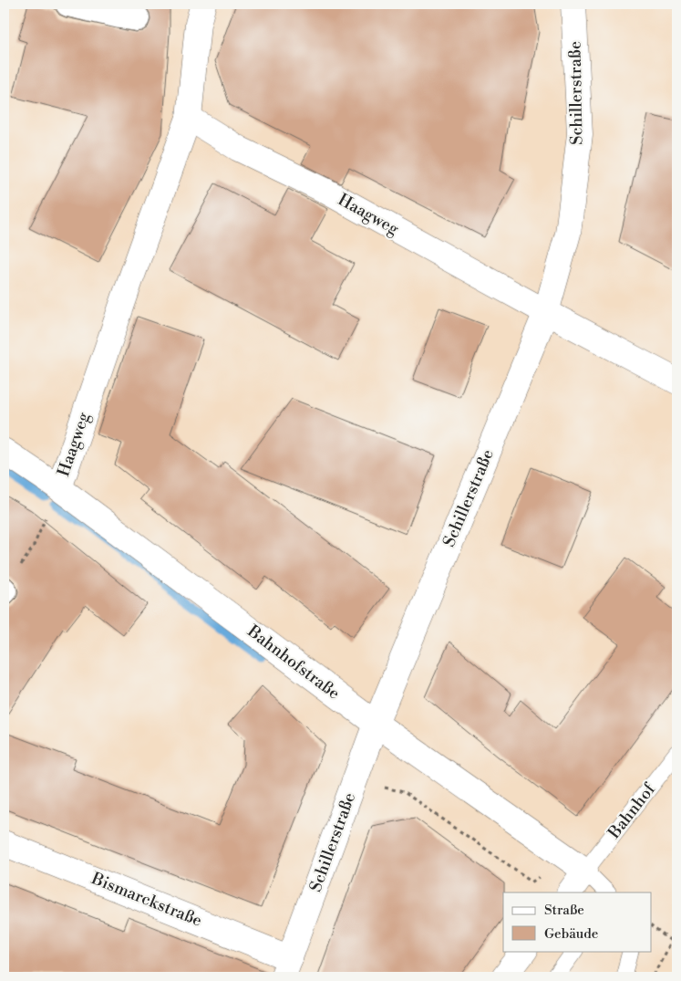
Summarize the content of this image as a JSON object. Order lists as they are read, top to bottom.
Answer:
{
  "streets": {
    "street": [
      "Schillerstraße",
      "Haagweg",
      "Bahnhofstraße",
      "Bismarckstraße"
    ],
    "lane": ["Bahnhof"]
  },
  "crossings": [
    ["Schillerstraße", "Haagweg"],
    ["Schillerstraße", "Bahnhofstraße"],
    ["Schillerstraße", "Bismarckstraße"],
    ["Haagweg", "Bahnhofstraße"],
    ["Bahnhofstraße", "Bahnhof"]
  ],
  "legend": ["Straße", "Gebäude"]
}
